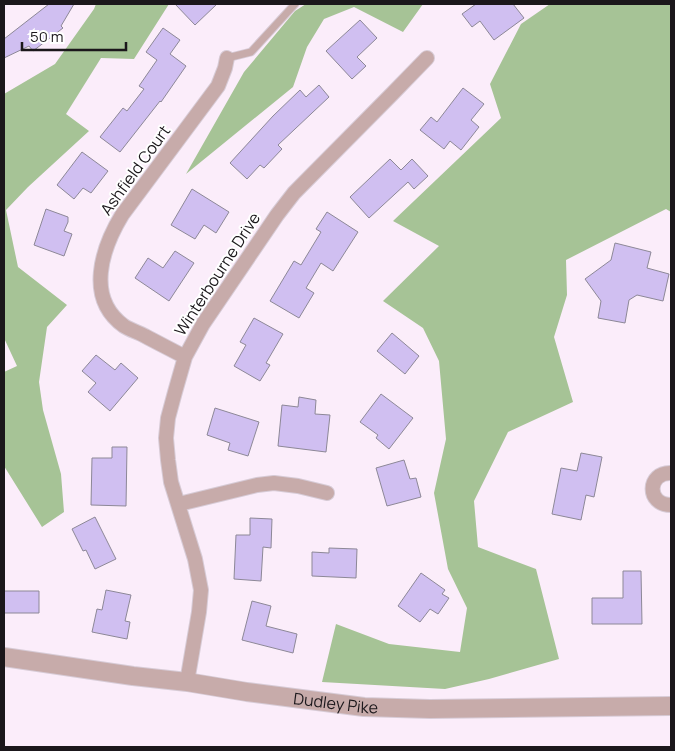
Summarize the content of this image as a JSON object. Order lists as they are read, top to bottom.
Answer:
{
  "streets": {
    "street": ["Ashfield Court", "Winterbourne Drive", "Dudley Pike"]
  },
  "crossings": [
    ["Ashfield Court", "Winterbourne Drive"],
    ["Winterbourne Drive", "Dudley Pike"]
  ],
  "scale_bar": "50 m"
}
